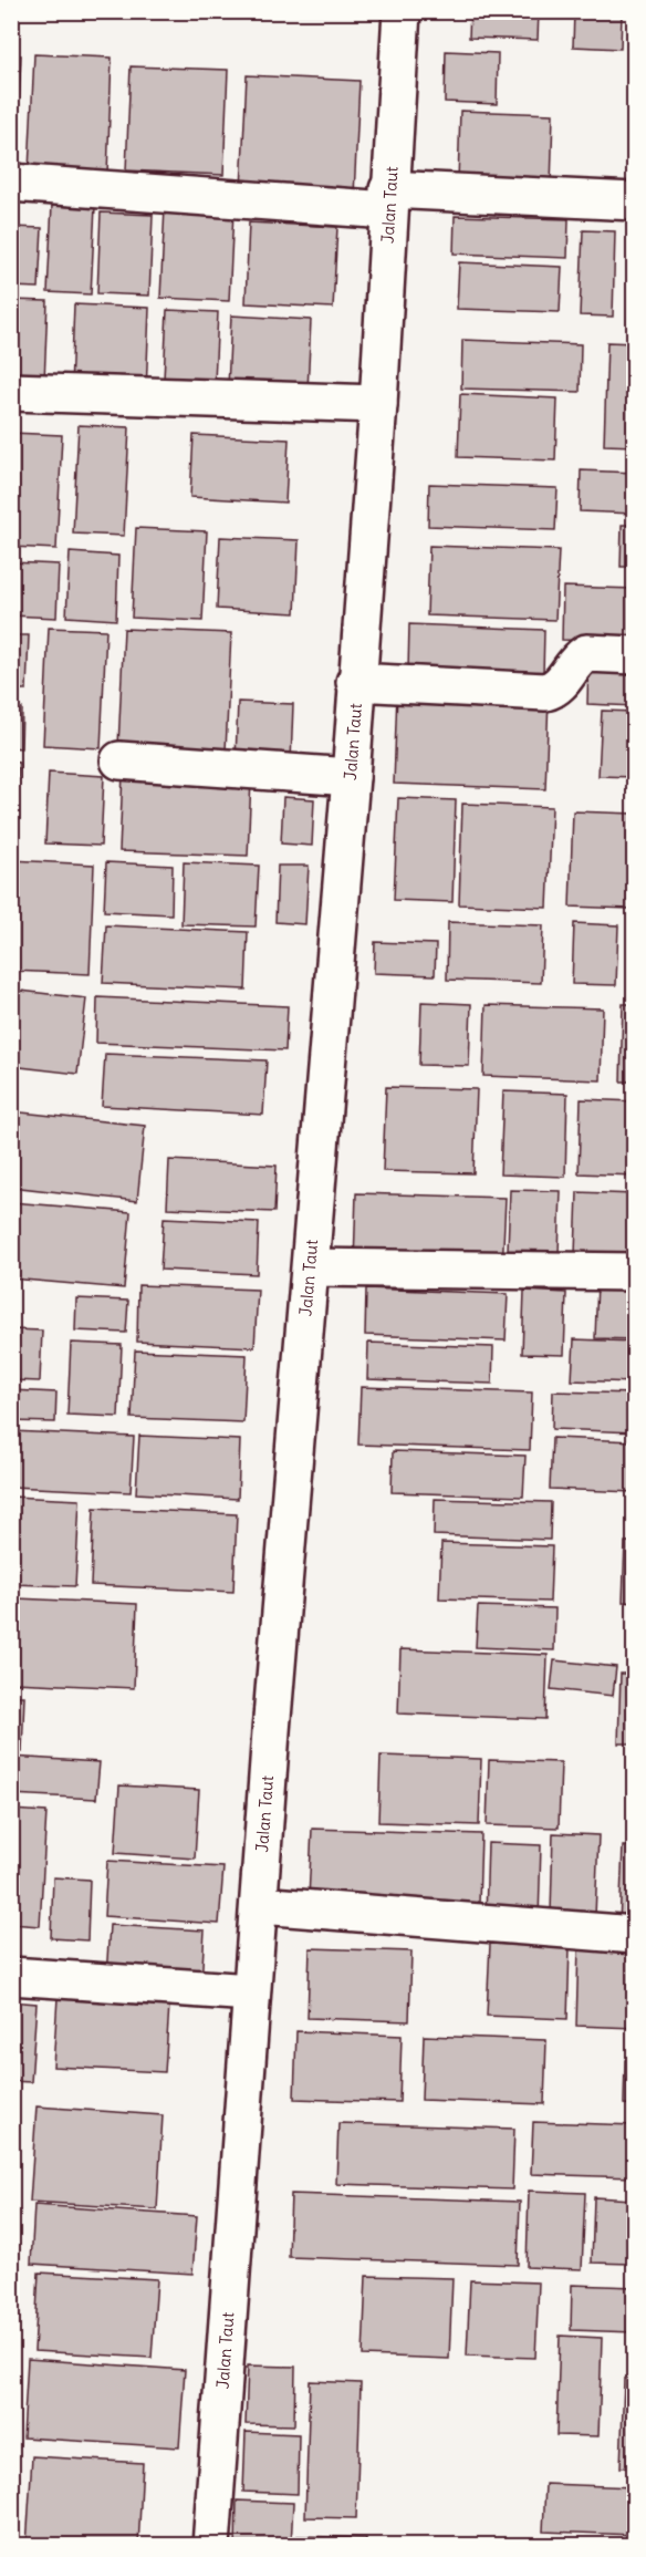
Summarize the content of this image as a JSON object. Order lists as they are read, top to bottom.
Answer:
{
  "streets": {
    "street": ["Jalan Taut"]
  }
}
